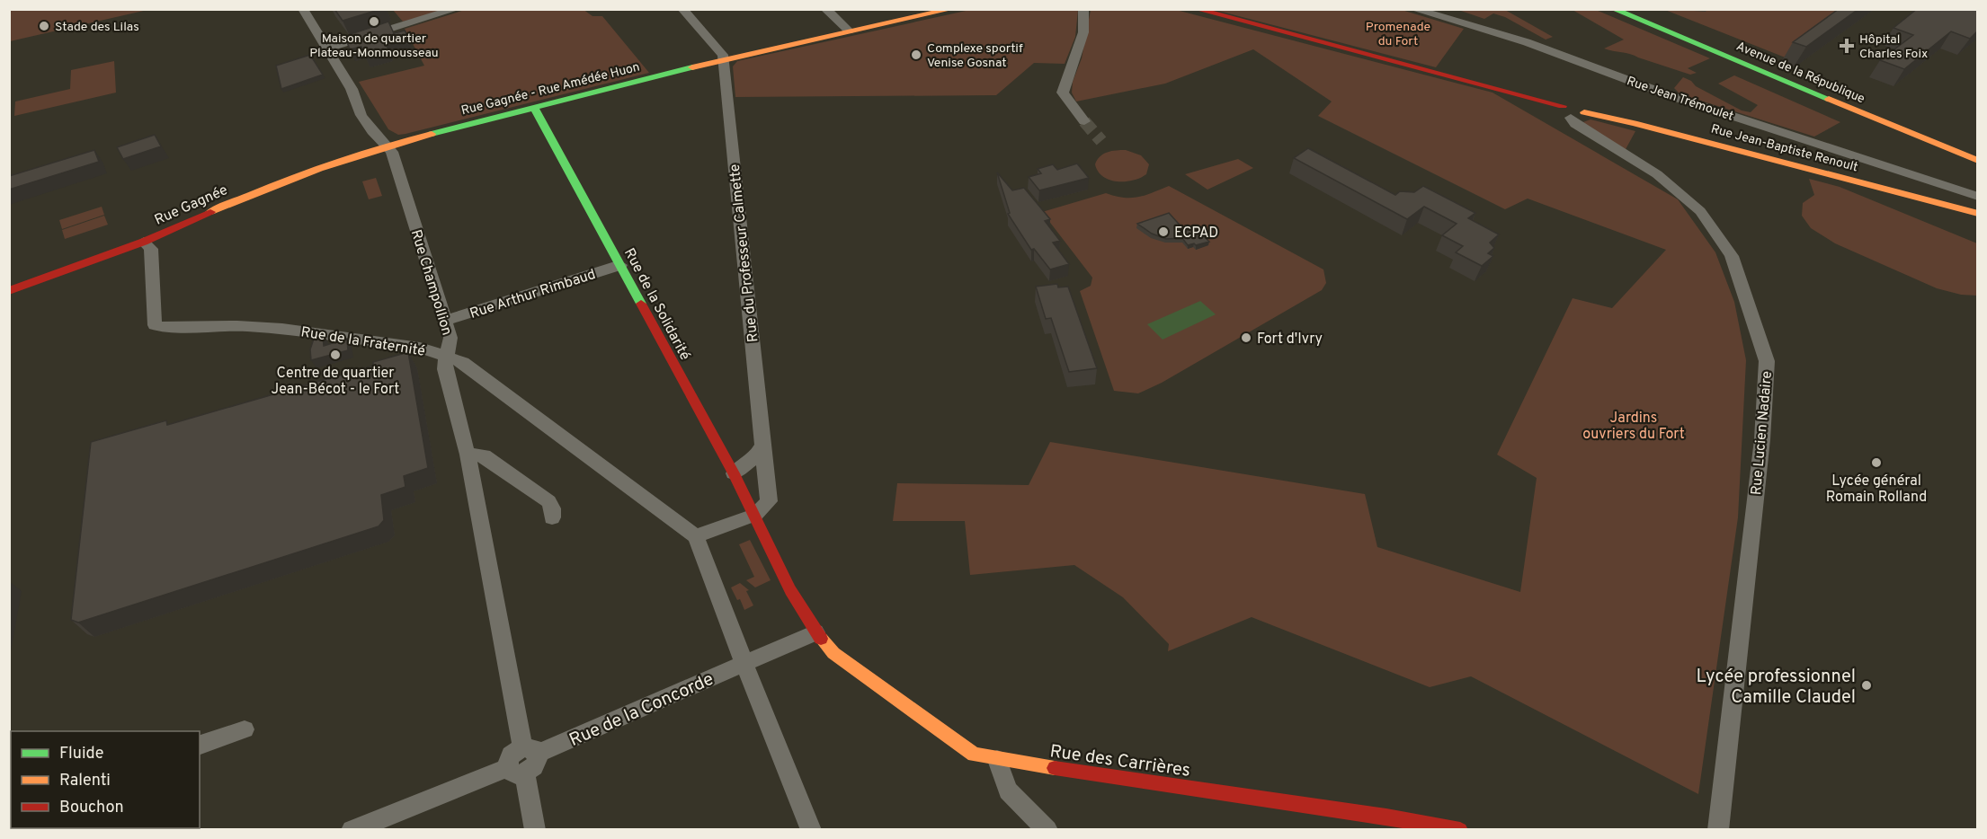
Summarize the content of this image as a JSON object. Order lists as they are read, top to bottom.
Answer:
{
  "streets": {
    "street": [
      "Avenue de la République",
      "Rue Gagnée - Rue Amédée Huon",
      "Rue Jean Trémoulet",
      "Rue Jean-Baptiste Renoult",
      "Rue Gagnée",
      "Rue du Professeur Calmette",
      "Rue Champollion",
      "Rue Arthur Rimbaud",
      "Rue de la Solidarité",
      "Rue de la Fraternité",
      "Rue Lucien Nadaire",
      "Rue de la Concorde",
      "Rue des Carrières"
    ]
  },
  "crossings": [
    ["Rue Gagnée - Rue Amédée Huon", "Rue Gagnée"],
    ["Rue Gagnée - Rue Amédée Huon", "Rue du Professeur Calmette"],
    ["Rue Gagnée - Rue Amédée Huon", "Rue Champollion"],
    ["Rue Gagnée - Rue Amédée Huon", "Rue de la Solidarité"],
    ["Rue Gagnée", "Rue Champollion"],
    ["Rue Gagnée", "Rue de la Fraternité"],
    ["Rue du Professeur Calmette", "Rue de la Solidarité"],
    ["Rue Champollion", "Rue Arthur Rimbaud"],
    ["Rue Champollion", "Rue de la Fraternité"],
    ["Rue Champollion", "Rue de la Concorde"],
    ["Rue Arthur Rimbaud", "Rue de la Solidarité"],
    ["Rue de la Solidarité", "Rue de la Concorde"],
    ["Rue de la Solidarité", "Rue des Carrières"],
    ["Rue de la Concorde", "Rue des Carrières"]
  ],
  "parks": ["Promenade du Fort", "Jardins ouvriers du Fort"],
  "places": {
    "other": [
      "Maison de quartier Plateau-Monmousseau",
      "Stade des Lilas",
      "Complexe sportif Venise Gosnat",
      "ECPAD",
      "Fort d'Ivry",
      "Centre de quartier Jean-Bécot - le Fort",
      "Lycée général Romain Rolland",
      "Lycée professionnel Camille Claudel"
    ],
    "health": ["Hôpital Charles Foix"]
  },
  "legend": ["Fluide", "Ralenti", "Bouchon"]
}
